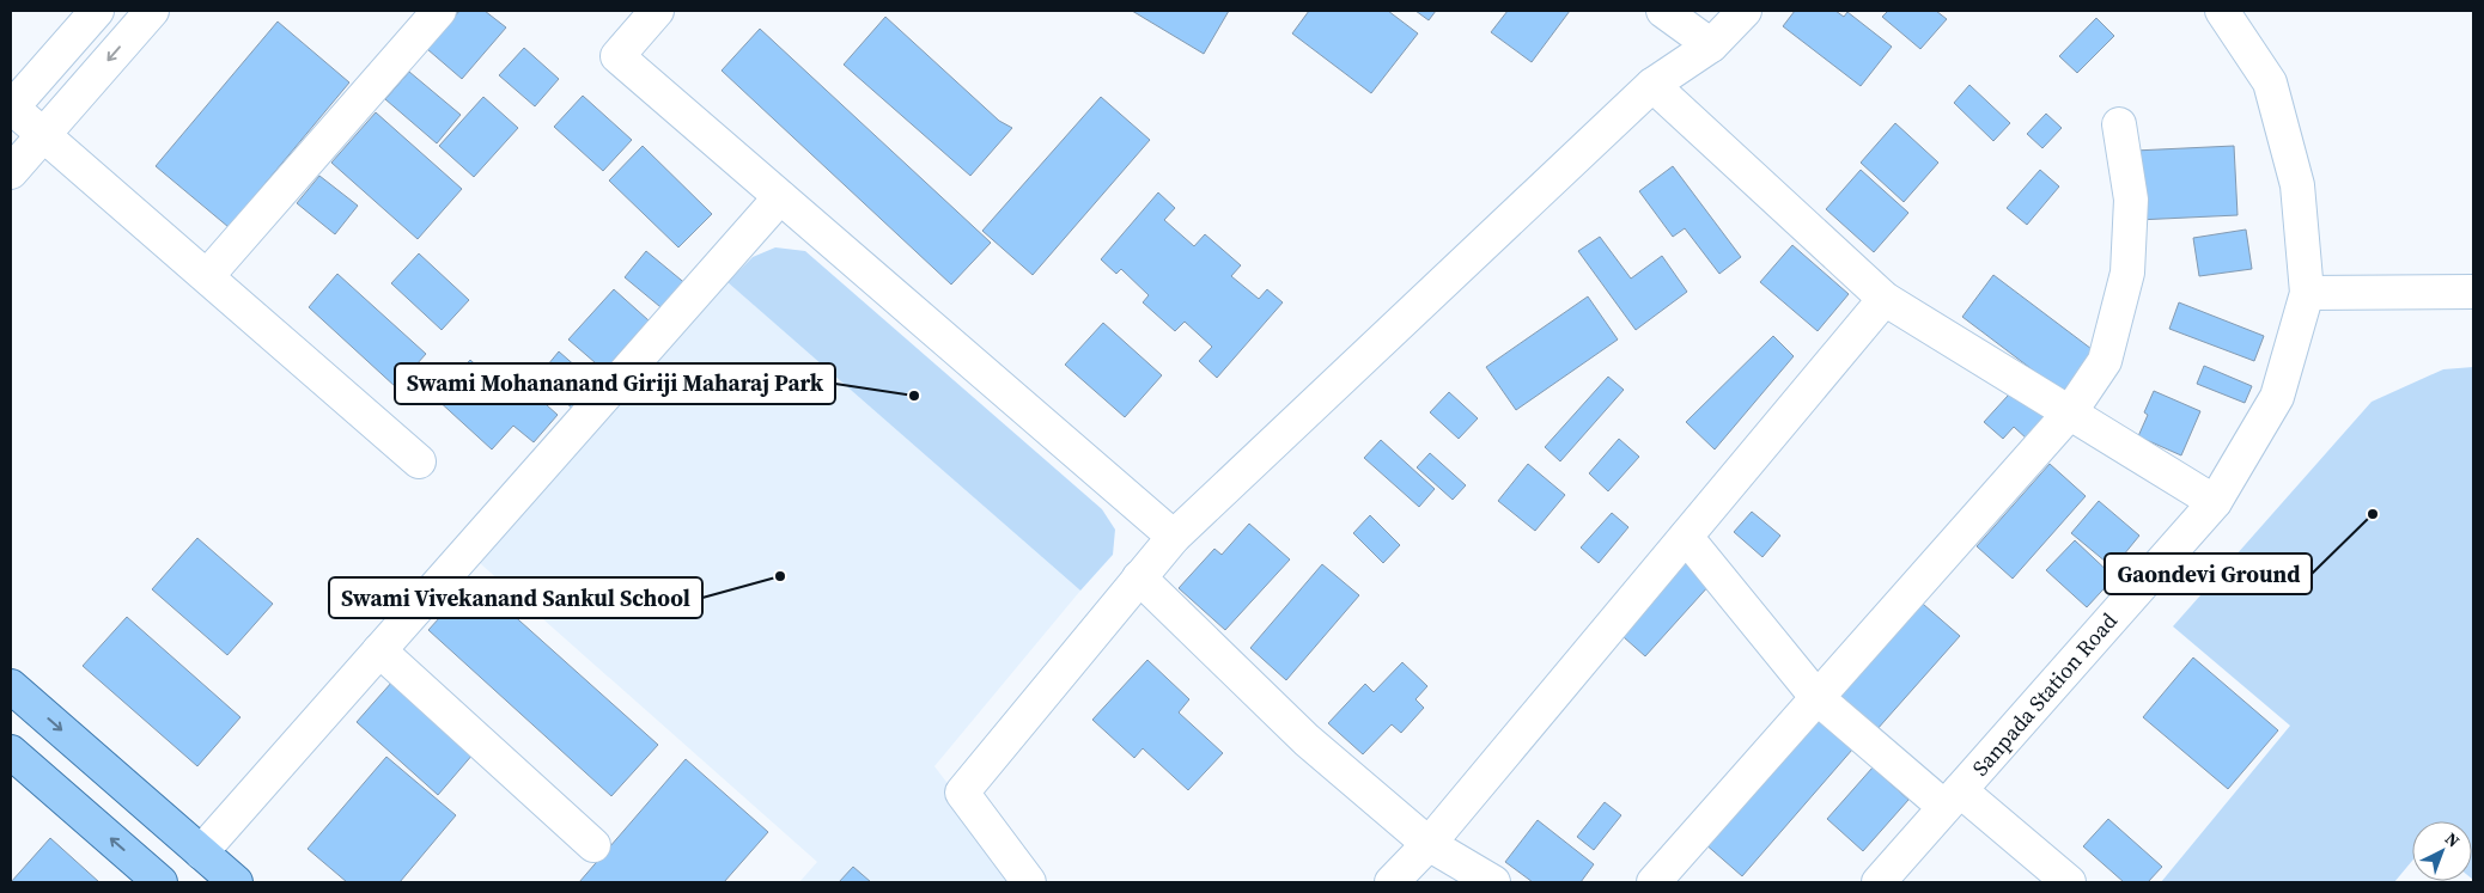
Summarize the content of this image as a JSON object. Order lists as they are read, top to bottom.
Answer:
{
  "streets": {
    "street": ["Sanpada Station Road"]
  },
  "places": ["Swami Mohananand Giriji Maharaj Park", "Gaondevi Ground", "Swami Vivekanand Sankul School"],
  "north": "top right"
}
